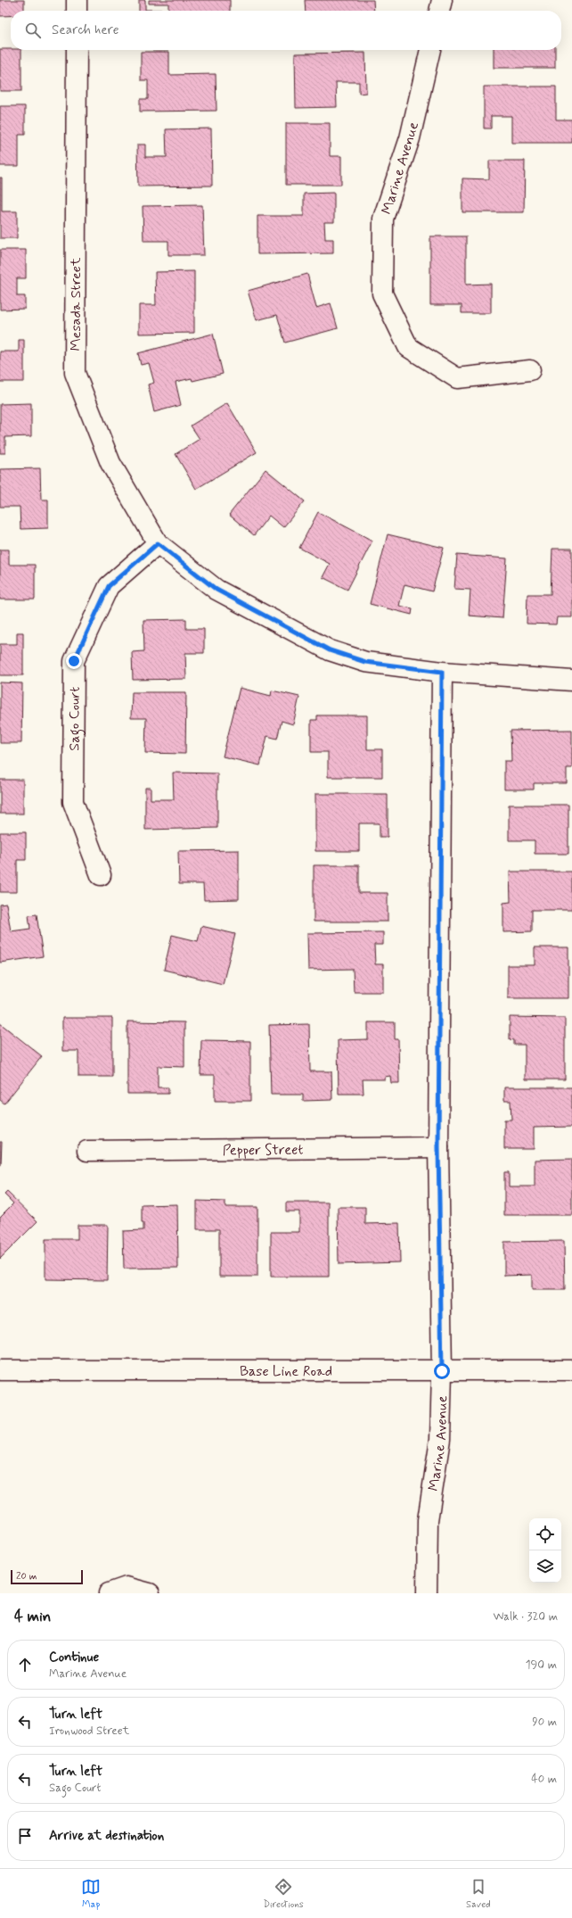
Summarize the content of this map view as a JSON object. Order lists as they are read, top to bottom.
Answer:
{
  "streets": {
    "street": [
      "Marine Avenue",
      "Mesada Street",
      "Sago Court",
      "Pepper Street",
      "Base Line Road"
    ]
  },
  "crossings": [
    ["Marine Avenue", "Pepper Street"],
    ["Marine Avenue", "Base Line Road"],
    ["Mesada Street", "Sago Court"]
  ],
  "scale_bar": "20 m",
  "page": {
    "search": "Search here",
    "scale": "20 m",
    "heading": ["4 min", "Walk · 320 m"],
    "list": [
      ["Continue", "Marine Avenue", "190 m"],
      ["Turn left", "Ironwood Street", "90 m"],
      ["Turn left", "Sago Court", "40 m"],
      "Arrive at destination"
    ],
    "nav": ["Map", "Directions", "Saved"]
  }
}
